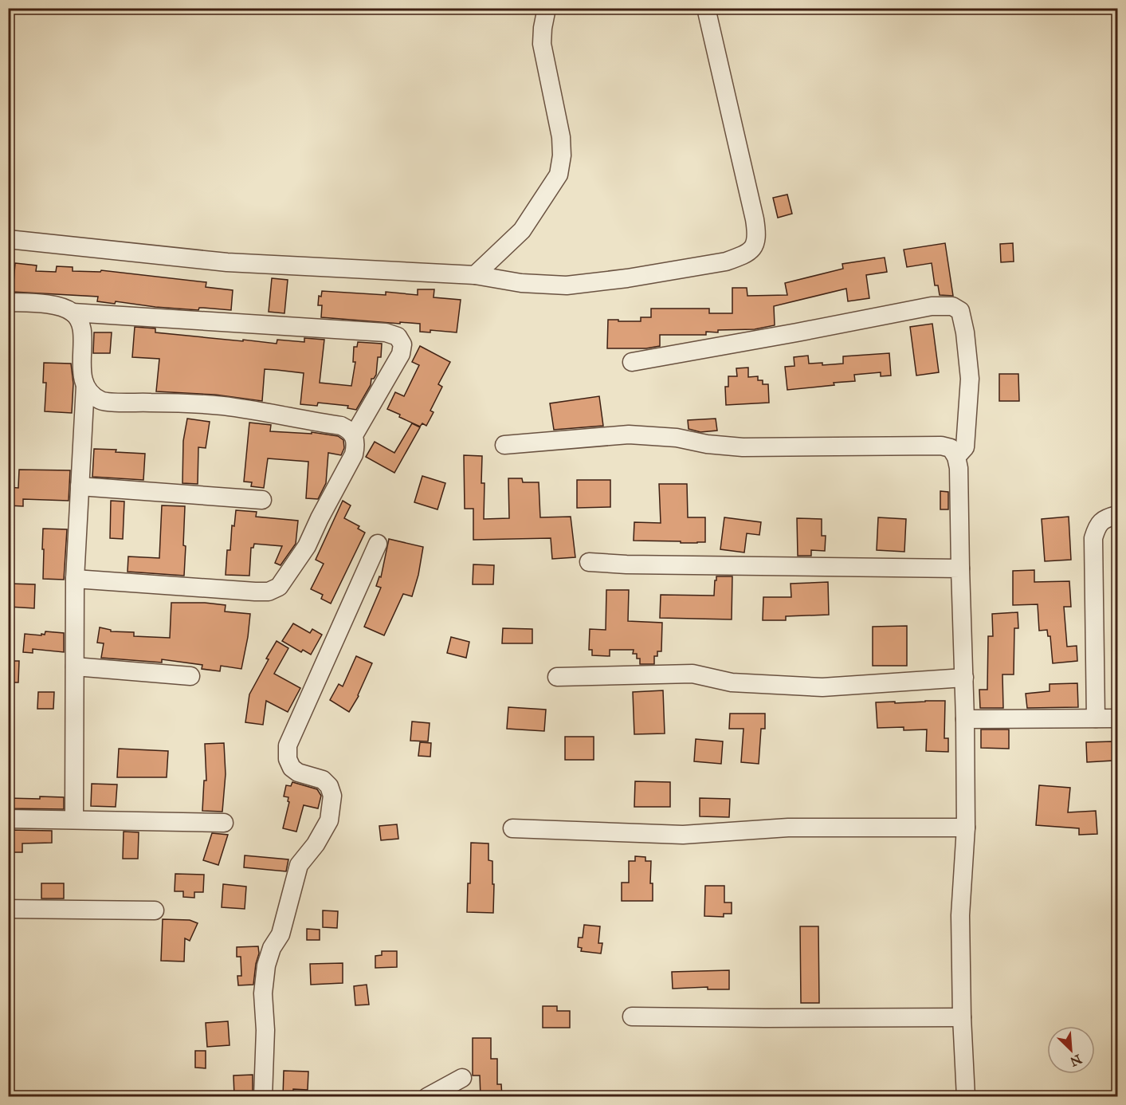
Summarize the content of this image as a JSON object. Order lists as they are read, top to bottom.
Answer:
{
  "north": "bottom right"
}
